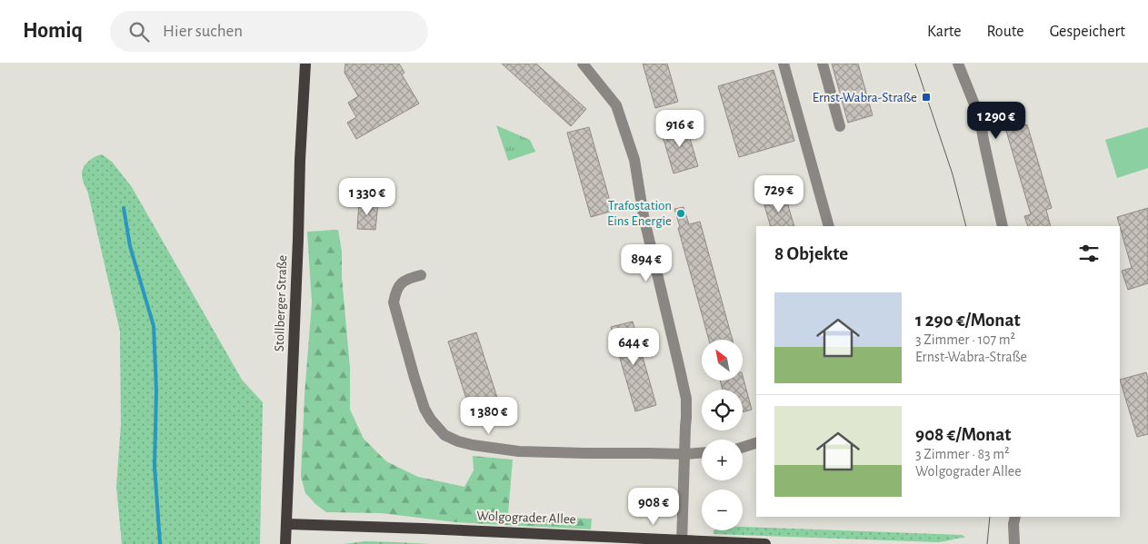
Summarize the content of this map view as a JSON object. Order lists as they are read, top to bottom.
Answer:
{
  "streets": {
    "main road": ["Stollberger Straße", "Wolgograder Allee"]
  },
  "crossings": [
    ["Stollberger Straße", "Wolgograder Allee"]
  ],
  "places": {
    "transit": ["Ernst-Wabra-Straße"],
    "other": ["Trafostation Eins Energie"]
  },
  "north": "top left",
  "page": {
    "header": "Homiq",
    "search": "Hier suchen",
    "nav": ["Karte", "Route", "Gespeichert"],
    "price": [
      "1 290 €",
      "916 €",
      "729 €",
      "1 330 €",
      "894 €",
      "644 €",
      "1 380 €",
      "908 €"
    ],
    "heading": "8 Objekte",
    "list": [
      {
        "name": "1 290 €/Monat",
        "note": "3 Zimmer · 107 m² · Ernst-Wabra-Straße"
      },
      {
        "name": "908 €/Monat",
        "note": "3 Zimmer · 83 m² · Wolgograder Allee"
      }
    ],
    "map_buttons": ["+", "−"]
  }
}
